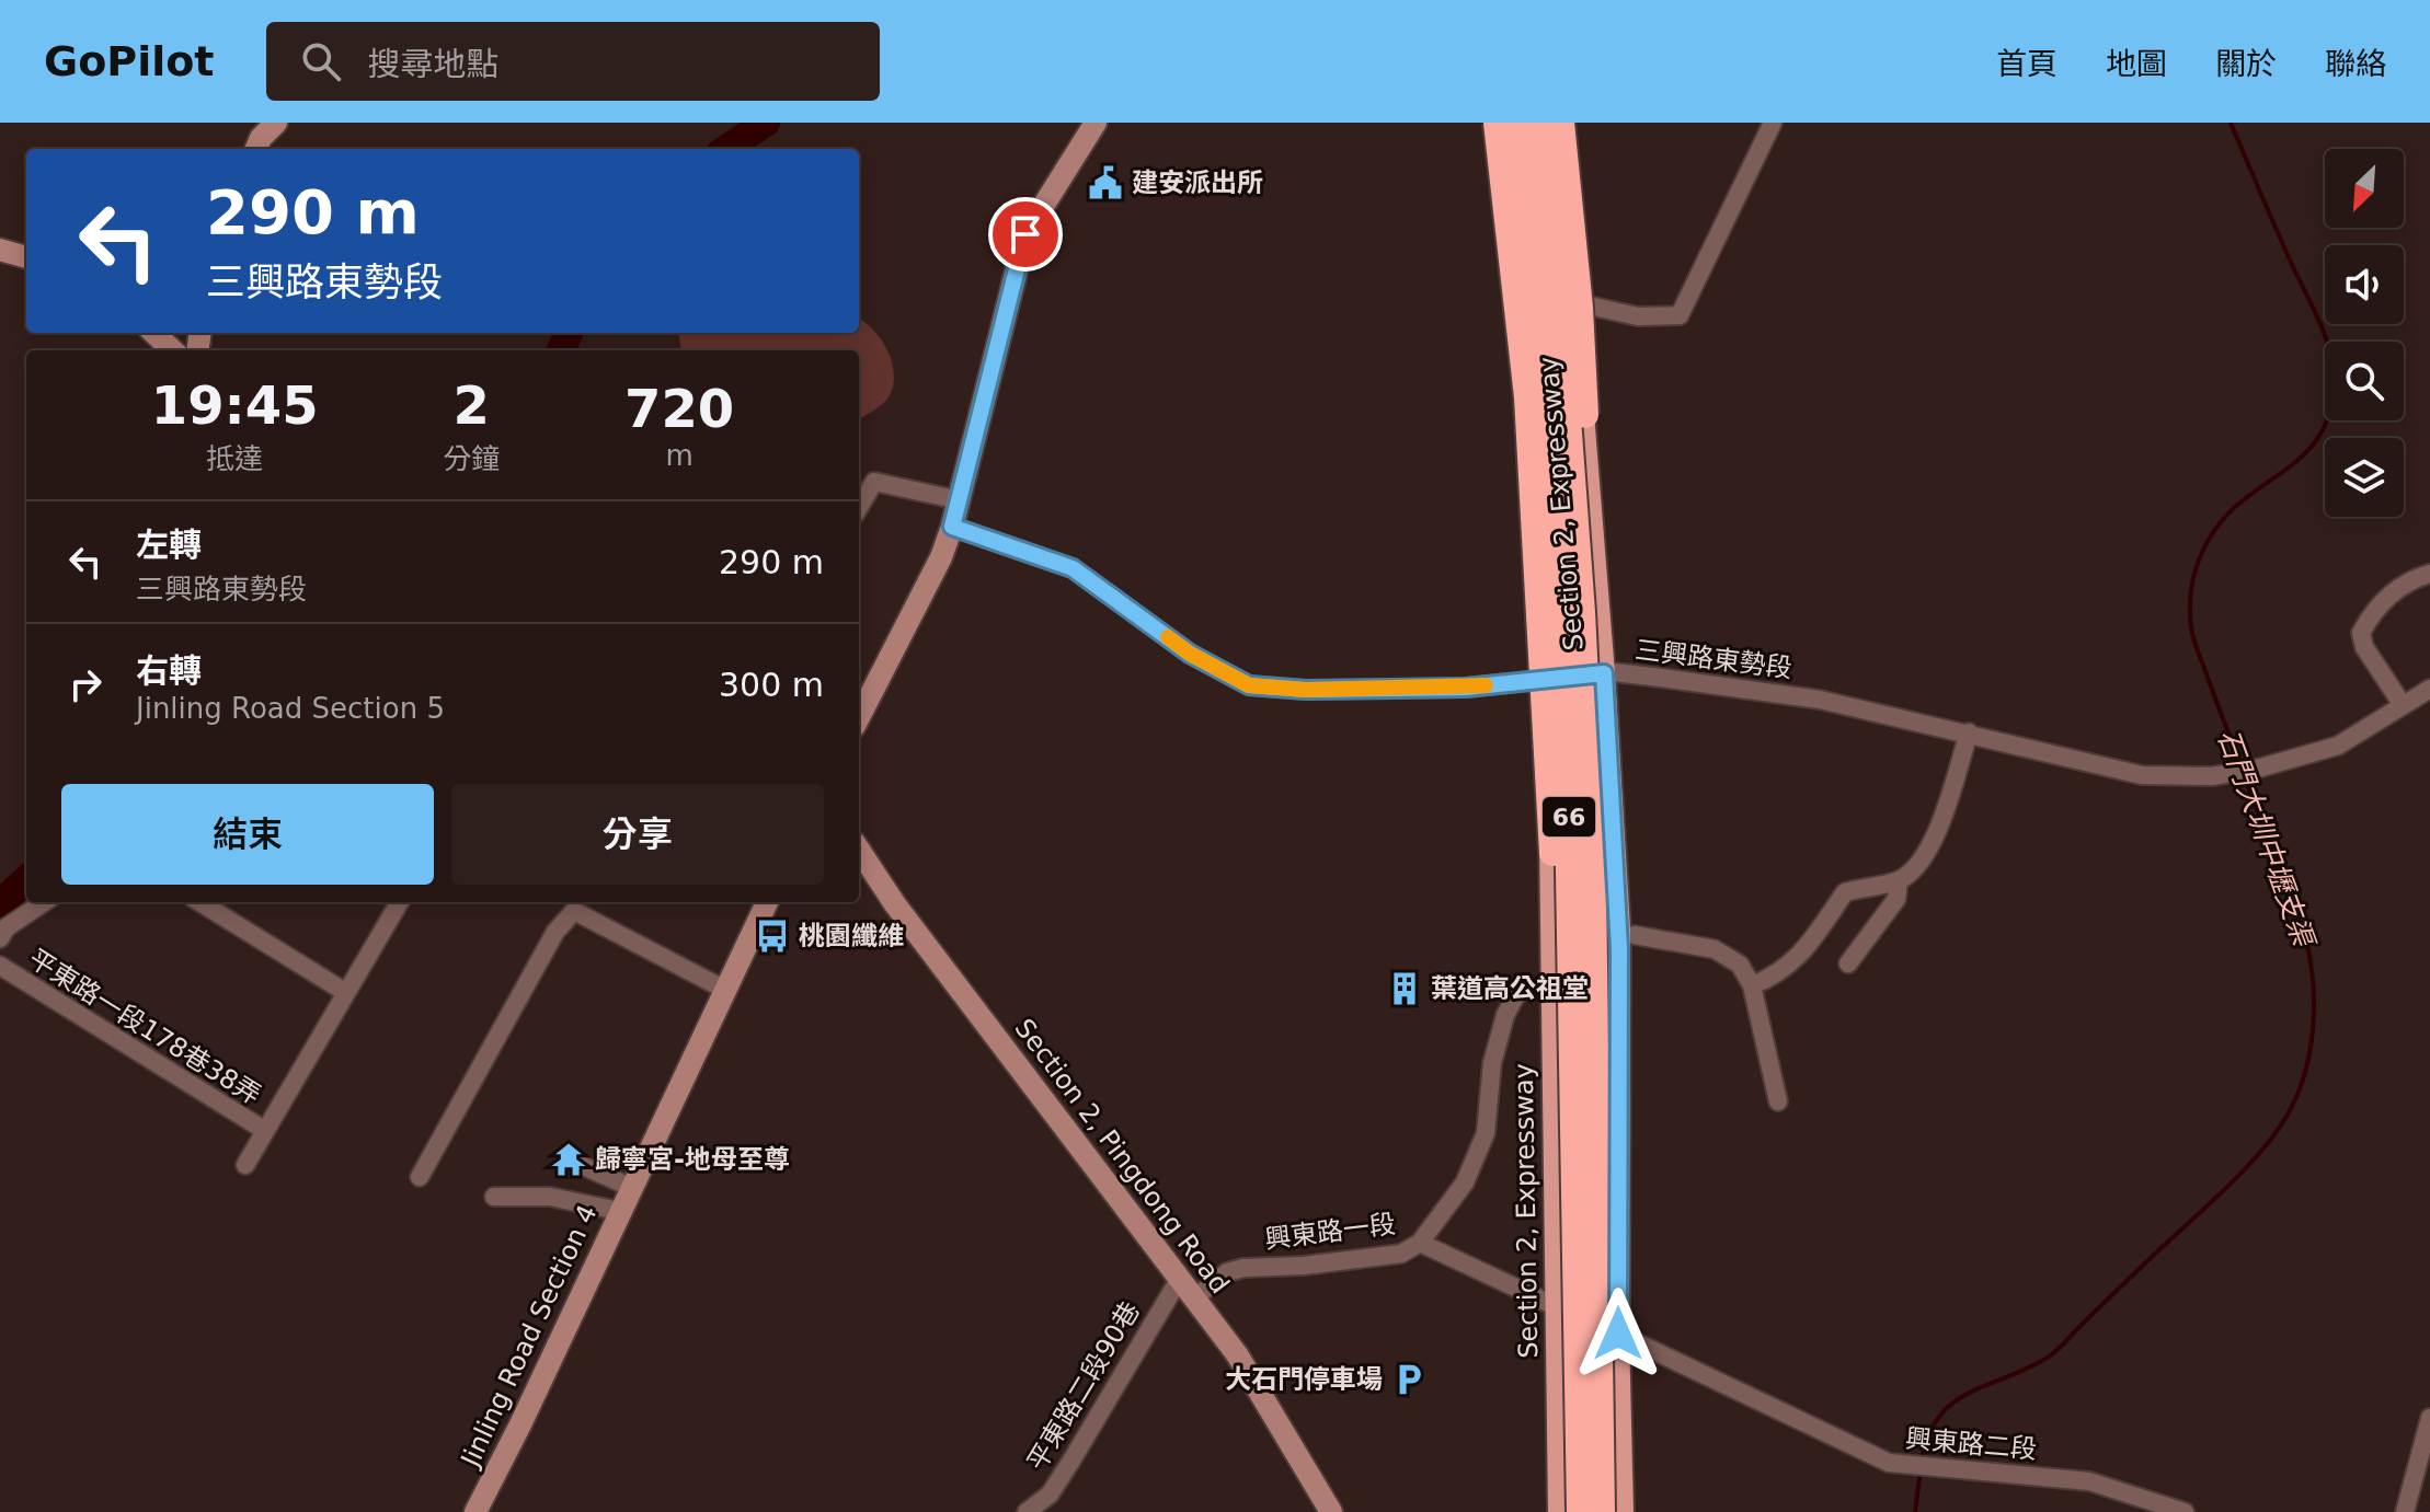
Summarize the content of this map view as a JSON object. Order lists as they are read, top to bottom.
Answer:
{
  "streets": {
    "highway": ["66"],
    "main road": ["Section 2, Expressway", "Section 2, Pingdong Road", "Jinling Road Section 4"],
    "street": [
      "三興路東勢段",
      "平東路一段178巷38弄",
      "興東路一段",
      "平東路二段90巷",
      "興東路二段"
    ]
  },
  "crossings": [
    ["Section 2, Expressway", "三興路東勢段"],
    ["Section 2, Expressway", "興東路一段"],
    ["Section 2, Expressway", "興東路二段"],
    ["Section 2, Pingdong Road", "興東路一段"],
    ["Section 2, Pingdong Road", "平東路二段90巷"],
    ["興東路一段", "興東路二段"]
  ],
  "water": ["石門大圳中壢支渠"],
  "places": {
    "public building": ["建安派出所"],
    "bus stop": ["桃園纖維"],
    "building": ["葉道高公祖堂"],
    "temple": ["歸寧宮-地母至尊"],
    "parking": ["大石門停車場"]
  },
  "north": "bottom left",
  "page": {
    "header": "GoPilot",
    "search": "搜尋地點",
    "nav": [
      "首頁",
      "地圖",
      "關於",
      "聯絡"
    ],
    "turn": ["290 m", "三興路東勢段"],
    "eta": [
      "19:45",
      "抵達",
      "2",
      "分鐘",
      "720",
      "m"
    ],
    "list": [
      {
        "name": "左轉",
        "note": "三興路東勢段",
        "value": "290 m"
      },
      {
        "name": "右轉",
        "note": "Jinling Road Section 5",
        "value": "300 m"
      }
    ],
    "buttons": ["結束", "分享"]
  }
}
